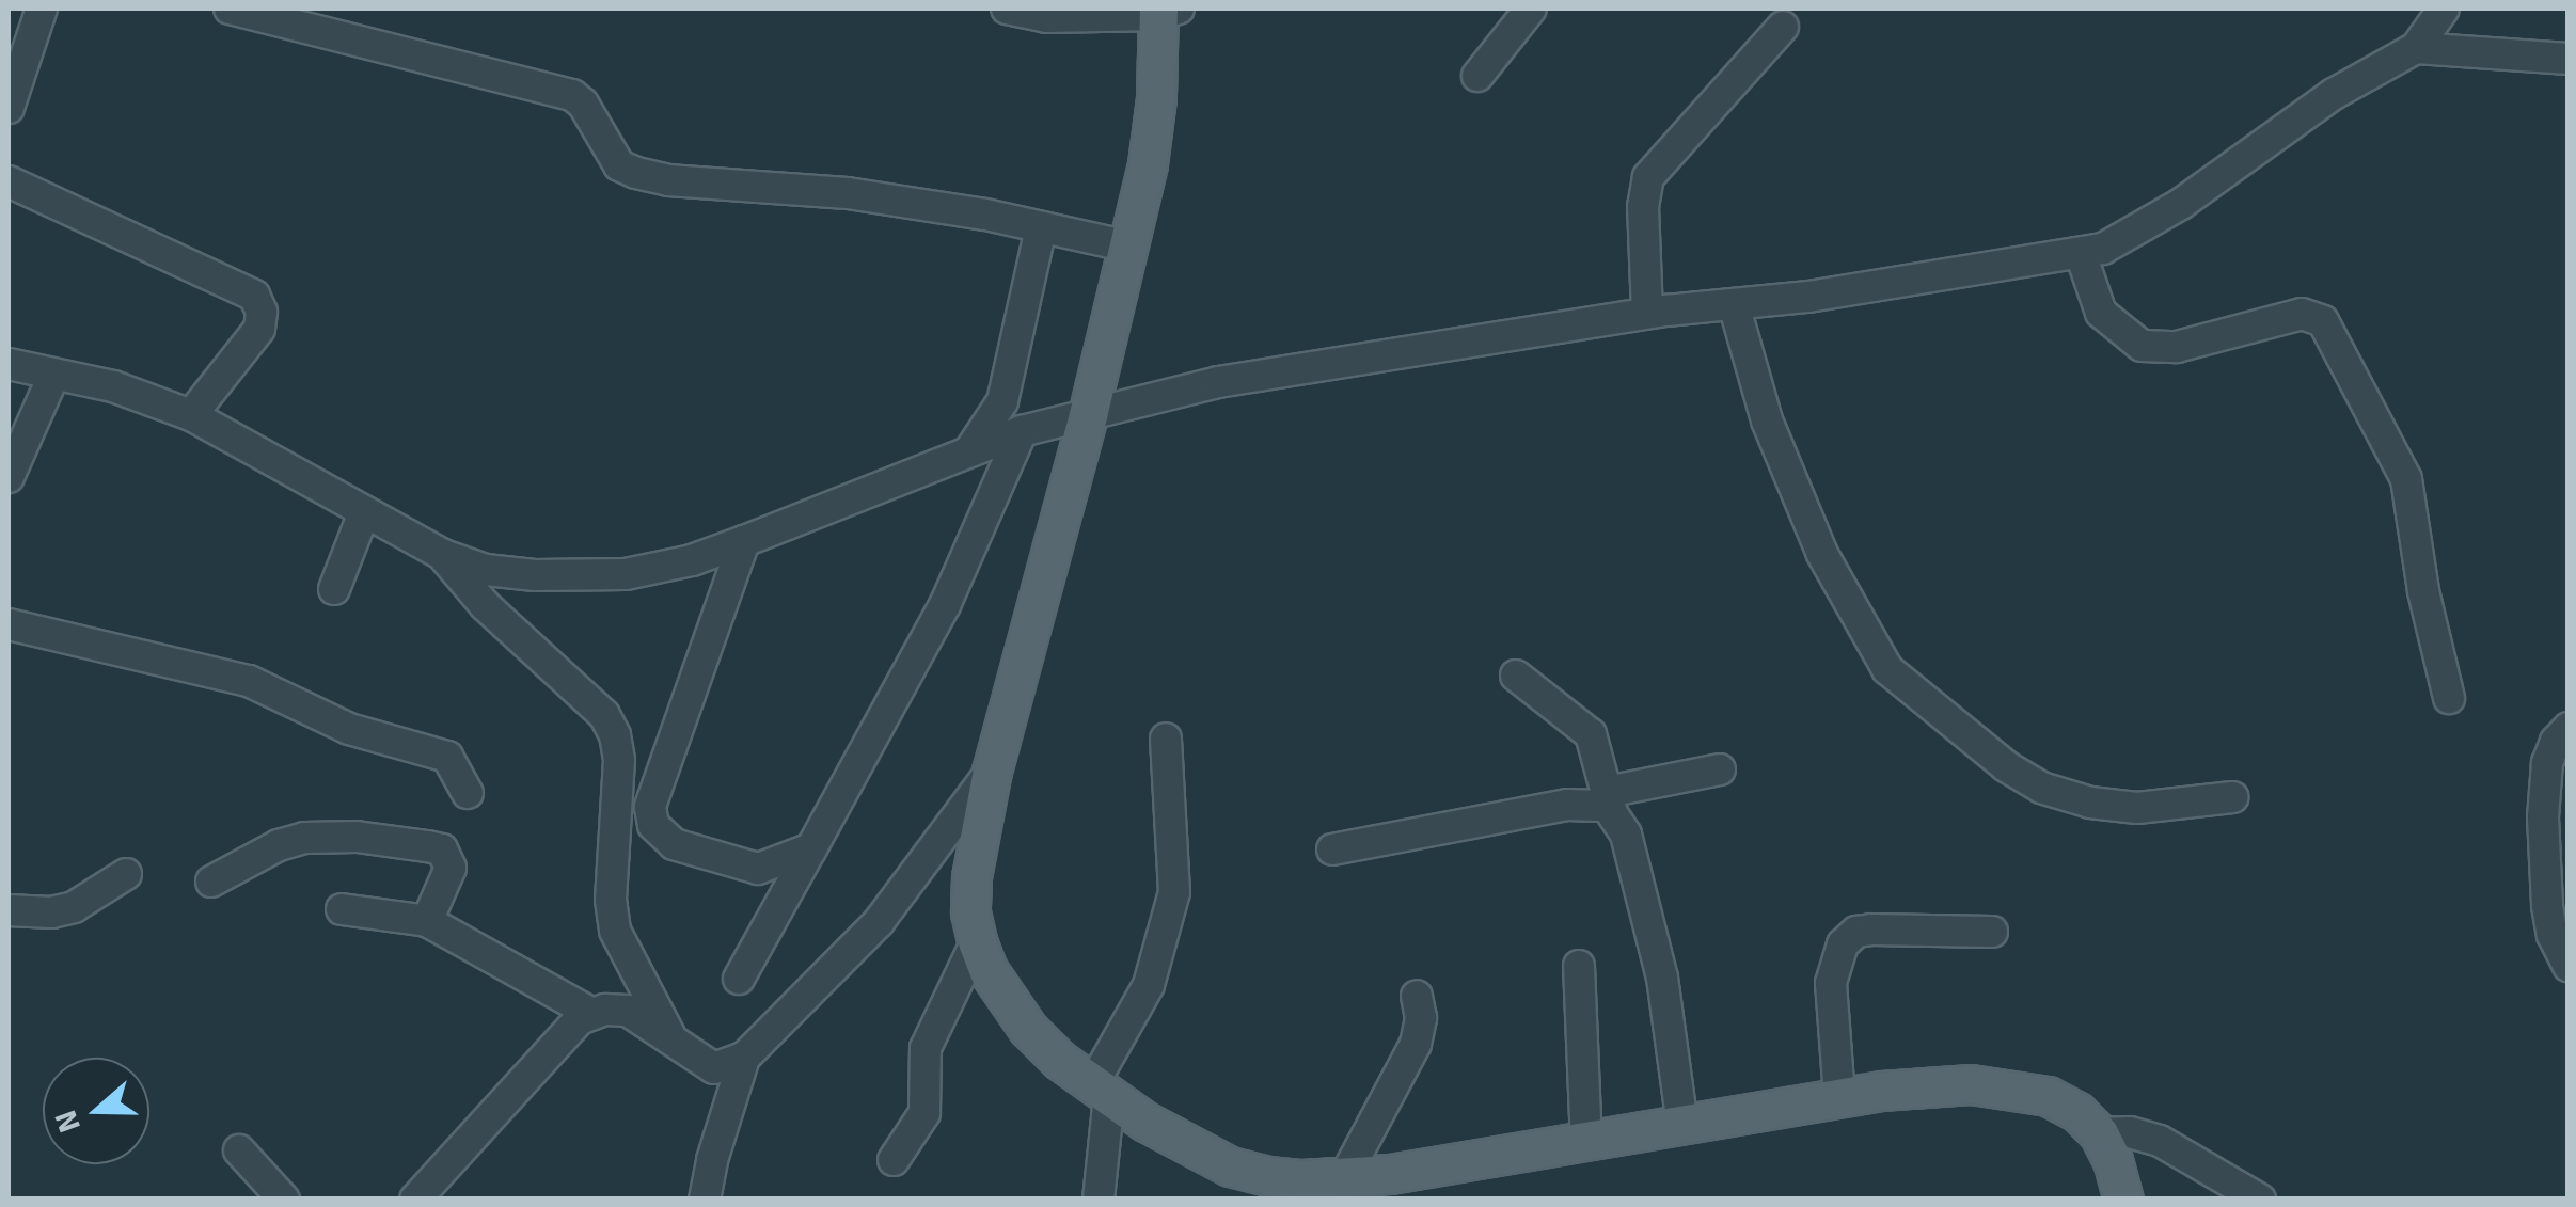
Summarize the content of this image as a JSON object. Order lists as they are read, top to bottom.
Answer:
{
  "north": "left"
}
